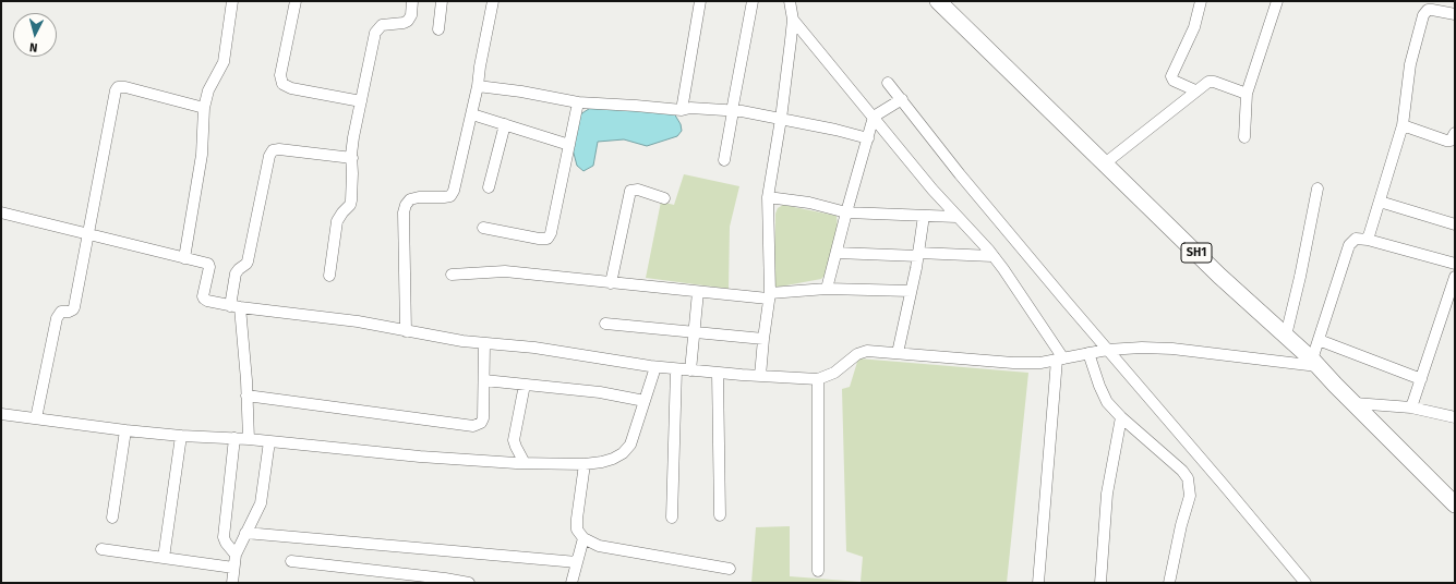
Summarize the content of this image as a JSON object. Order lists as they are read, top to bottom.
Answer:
{
  "streets": {
    "main road": ["SH1"]
  },
  "north": "bottom"
}
